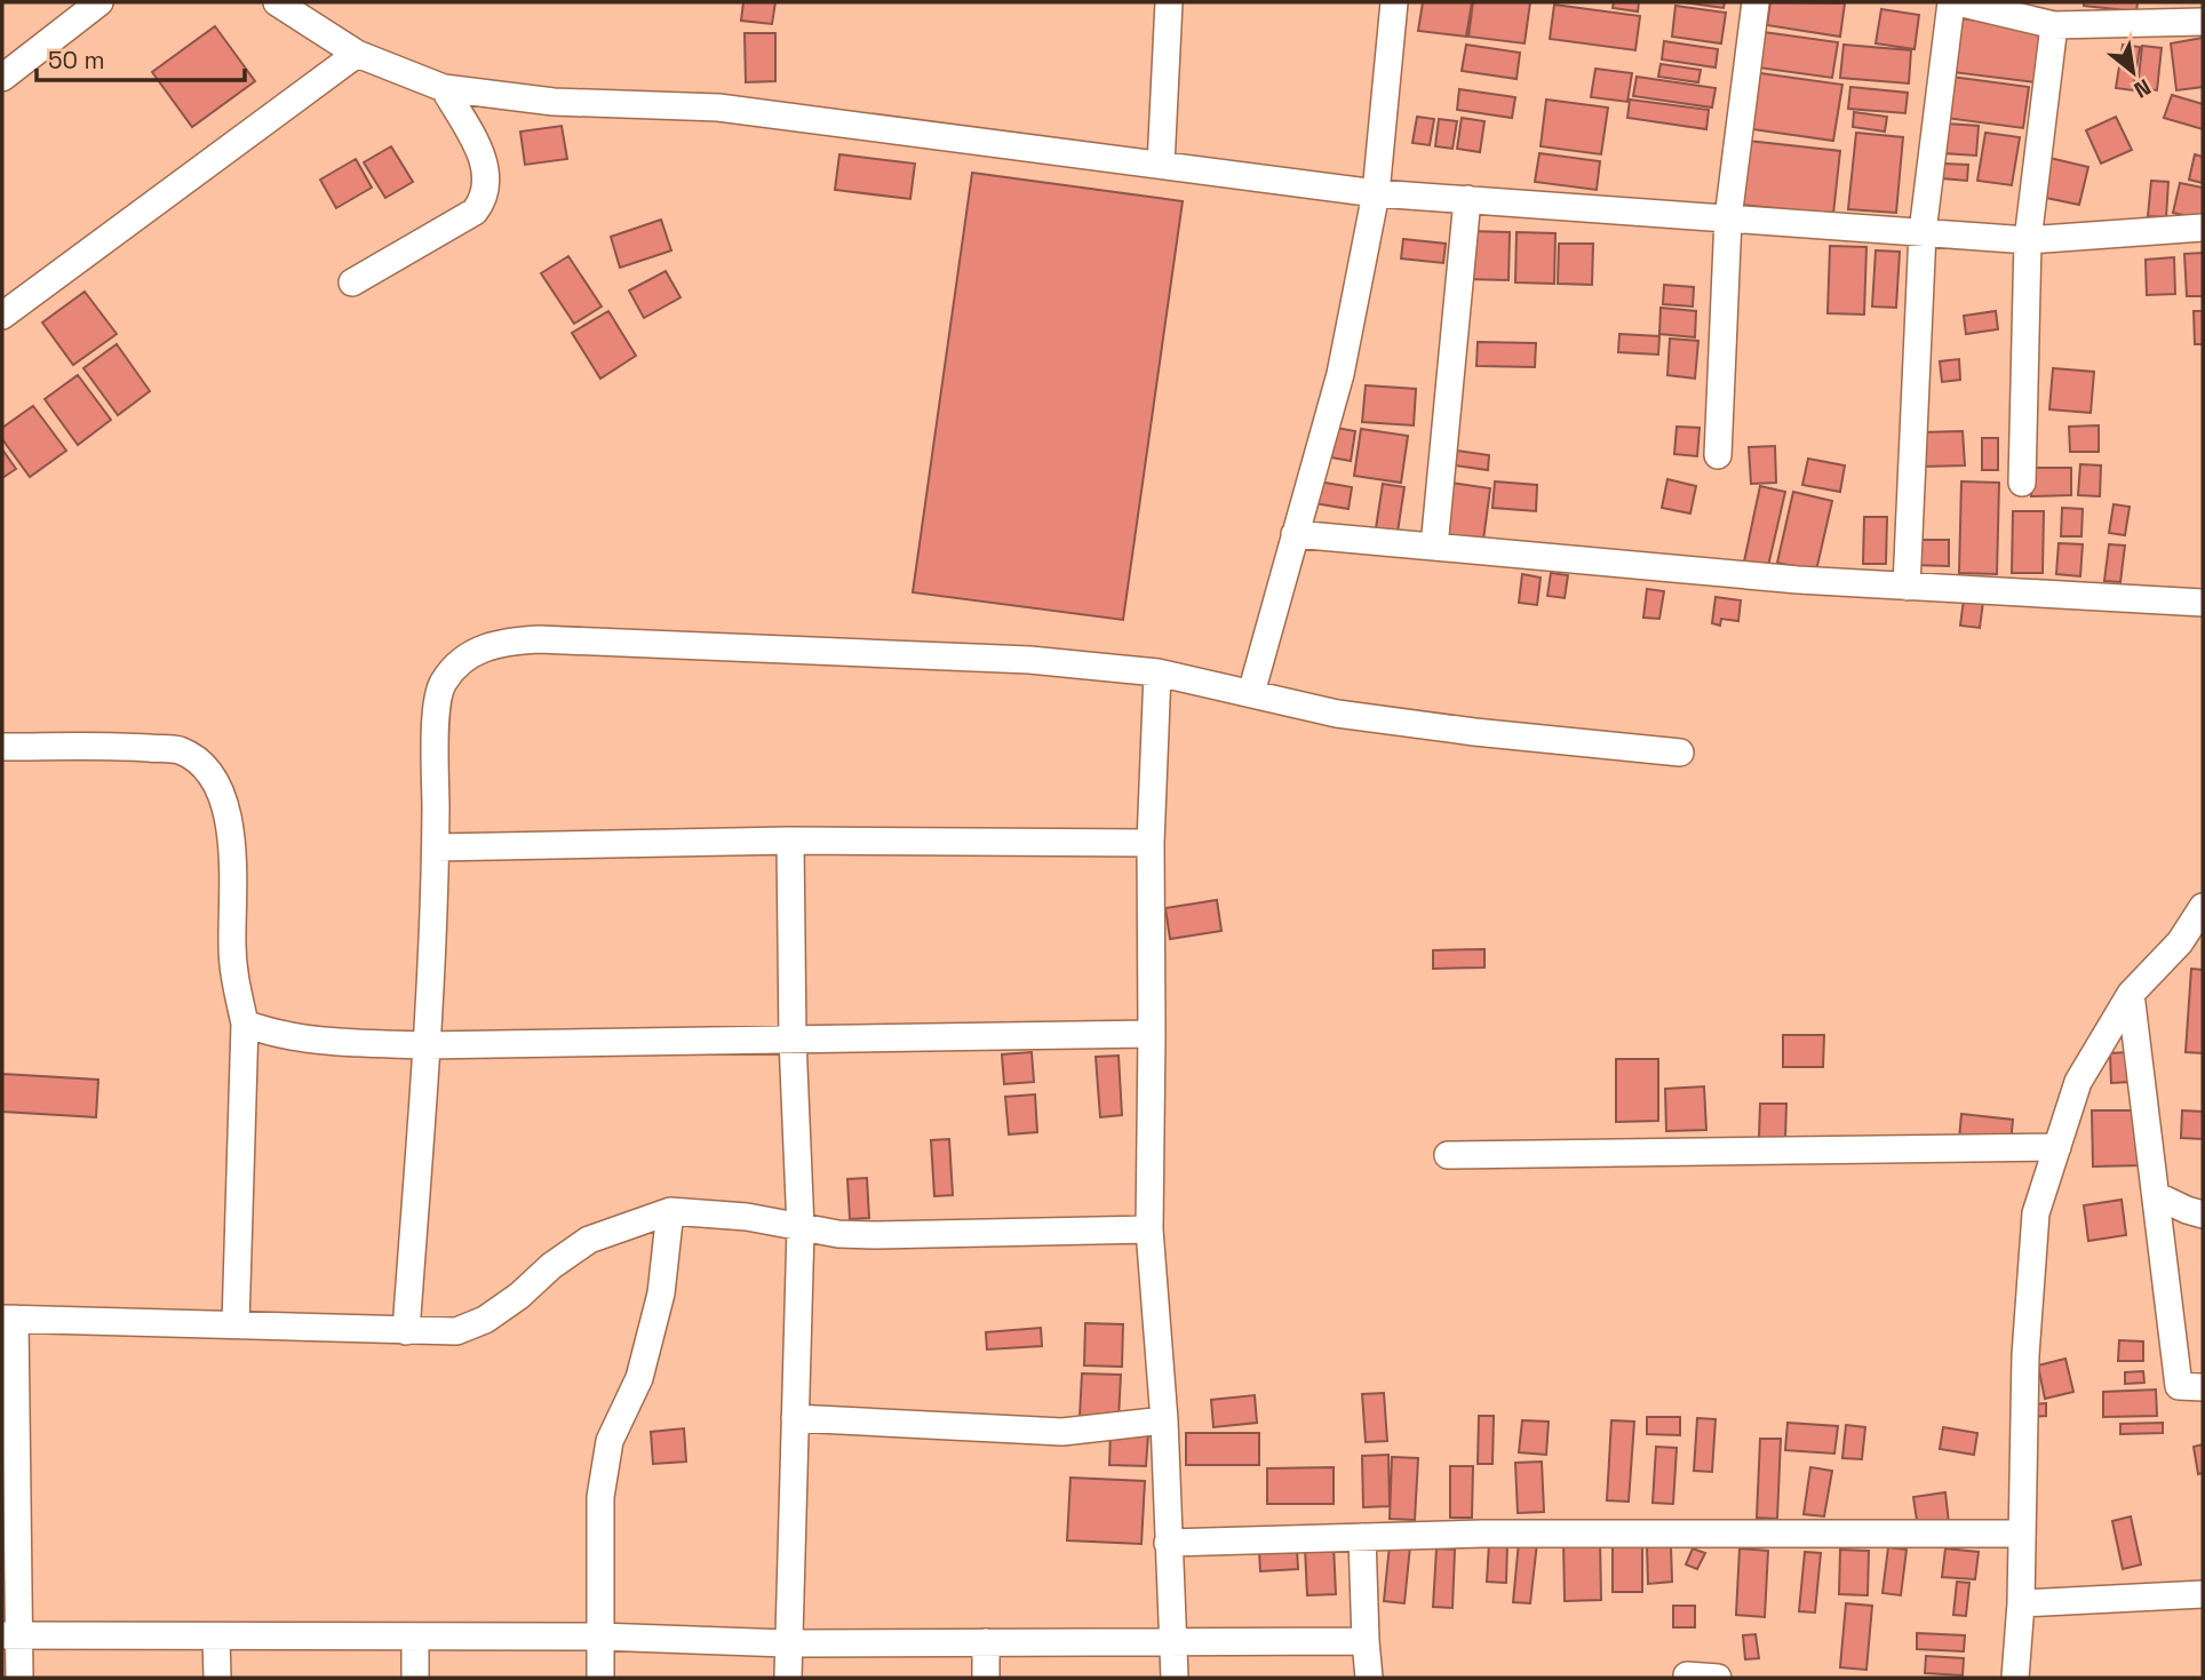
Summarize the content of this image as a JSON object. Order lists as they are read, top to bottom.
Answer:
{
  "scale_bar": "50 m",
  "north": "bottom right"
}
